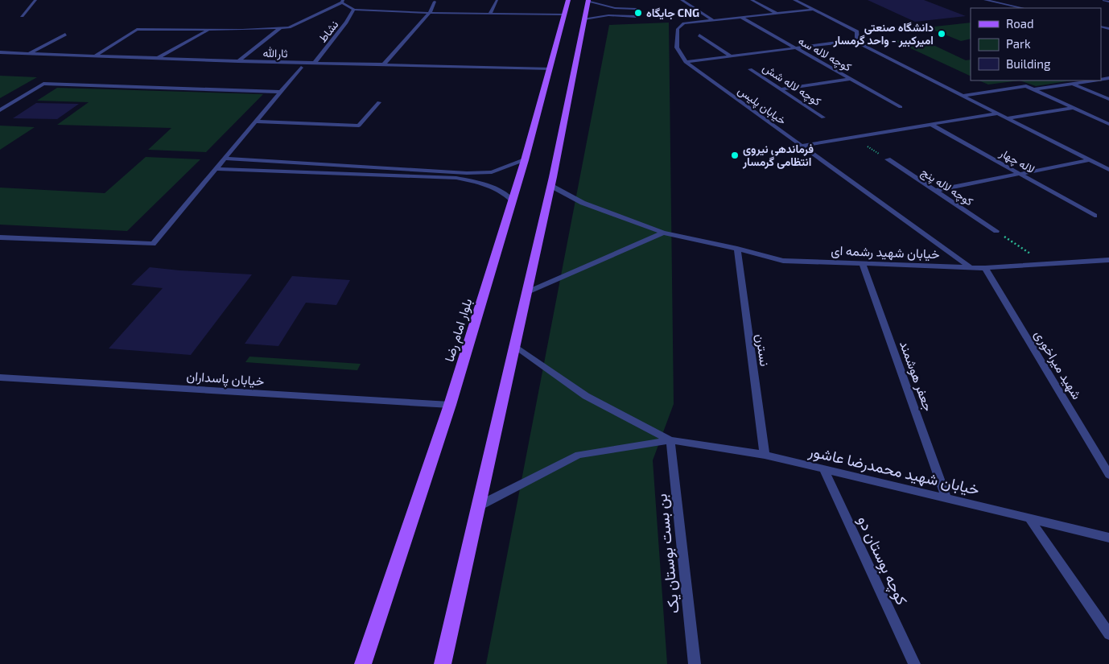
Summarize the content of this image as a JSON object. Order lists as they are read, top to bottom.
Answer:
{
  "streets": {
    "main road": ["بلوار امام رضا"],
    "street": [
      "نشاط",
      "ثارالله",
      "کوچه لاله سه",
      "کوچه لاله شش",
      "خیابان پلیس",
      "لاله چهار",
      "کوچه لاله پنج",
      "خیابان شهید رشمه ای",
      "نسترن",
      "شهید میراخوری",
      "جعفر هوشمند",
      "خیابان پاسداران",
      "خیابان شهید محمدرضا عاشور",
      "بن بست بوستان یک",
      "کوچه بوستان دو"
    ]
  },
  "crossings": [
    ["نشاط", "ثارالله"],
    ["ثارالله", "بلوار امام رضا"],
    ["کوچه لاله سه", "خیابان پلیس"],
    ["خیابان پلیس", "خیابان شهید رشمه ای"],
    ["خیابان شهید رشمه ای", "نسترن"],
    ["خیابان شهید رشمه ای", "شهید میراخوری"],
    ["خیابان شهید رشمه ای", "جعفر هوشمند"],
    ["بلوار امام رضا", "خیابان پاسداران"],
    ["نسترن", "خیابان شهید محمدرضا عاشور"],
    ["جعفر هوشمند", "خیابان شهید محمدرضا عاشور"],
    ["خیابان شهید محمدرضا عاشور", "بن بست بوستان یک"],
    ["خیابان شهید محمدرضا عاشور", "کوچه بوستان دو"]
  ],
  "places": ["جایگاه CNG", "دانشگاه صنعتی امیرکبیر - واحد گرمسار", "فرماندهی نیروی انتظامی گرمسار"],
  "legend": ["Road", "Park", "Building"]
}
